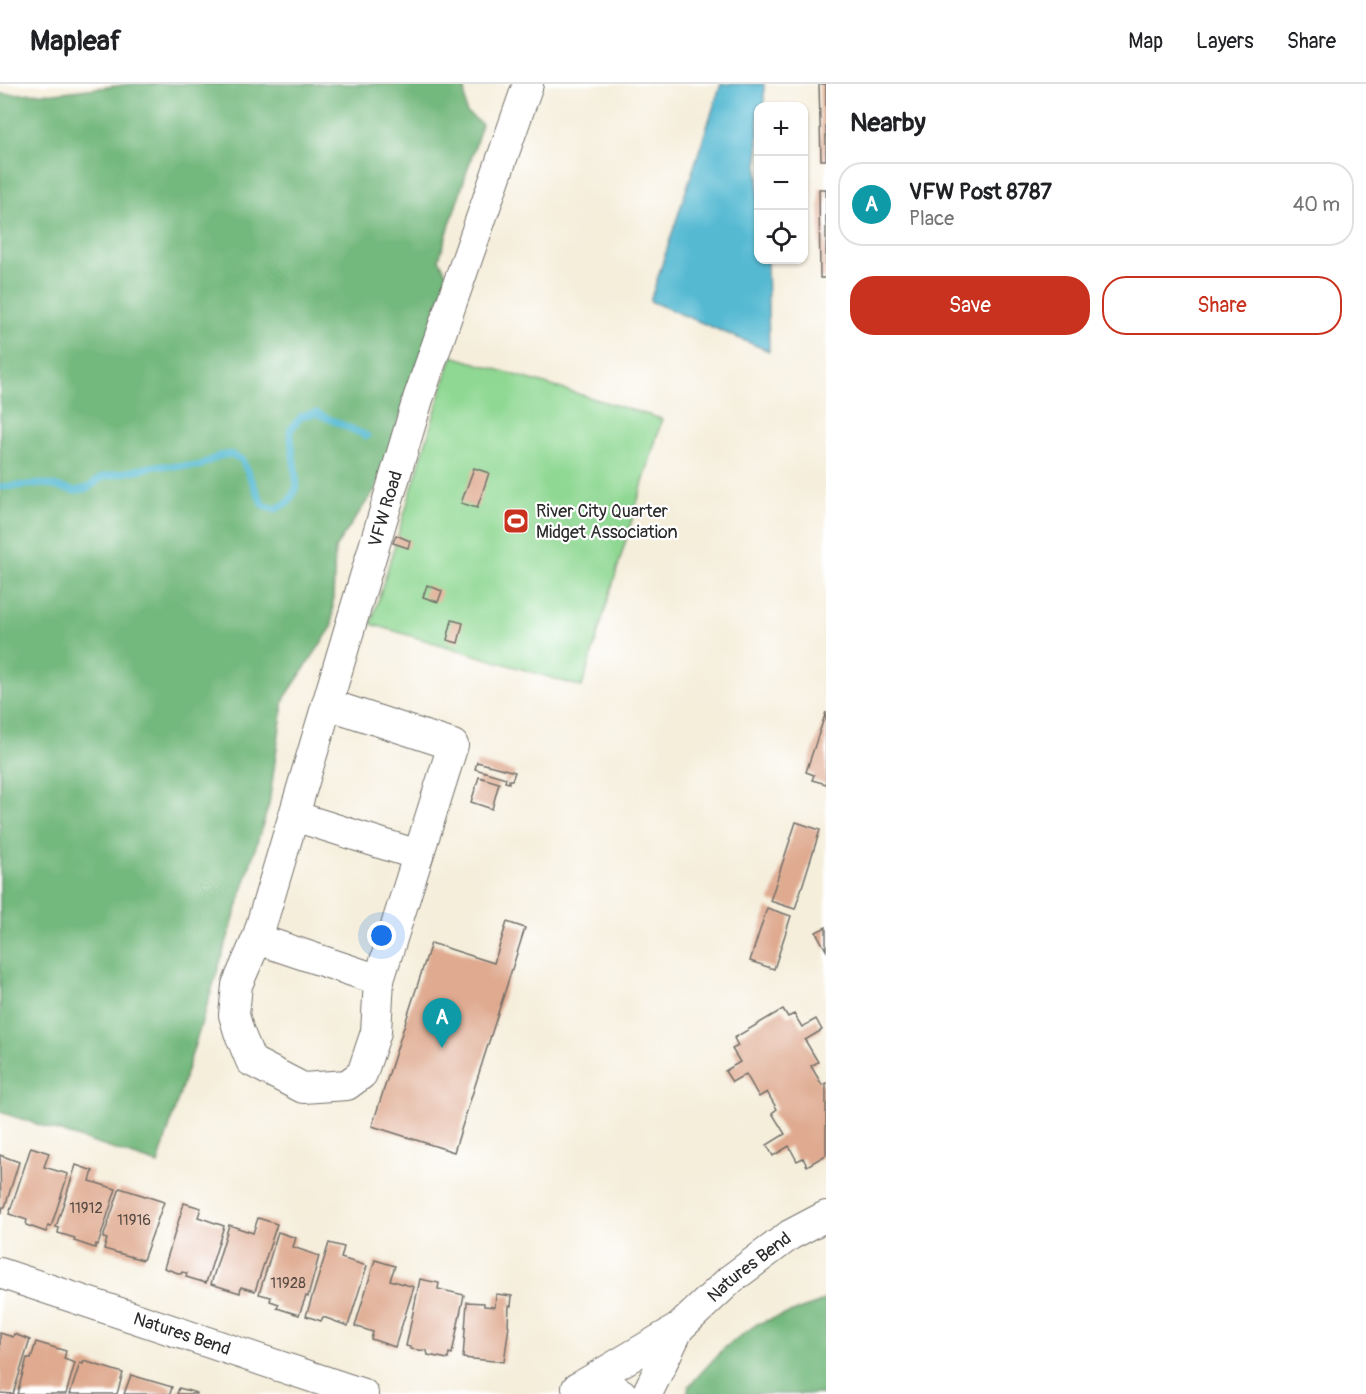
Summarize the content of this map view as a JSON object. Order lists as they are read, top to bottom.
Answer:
{
  "streets": {
    "street": ["VFW Road", "Natures Bend"]
  },
  "places": {
    "sports": ["River City Quarter Midget Association"]
  },
  "house_numbers": ["11912", "11916", "11928"],
  "page": {
    "header": "Mapleaf",
    "nav": ["Map", "Layers", "Share"],
    "heading": "Nearby",
    "map_buttons": ["+", "−"],
    "list": [
      {
        "mark": "A",
        "name": "VFW Post 8787",
        "note": "Place",
        "value": "40 m"
      }
    ],
    "buttons": ["Save", "Share"],
    "pins": "A"
  }
}
